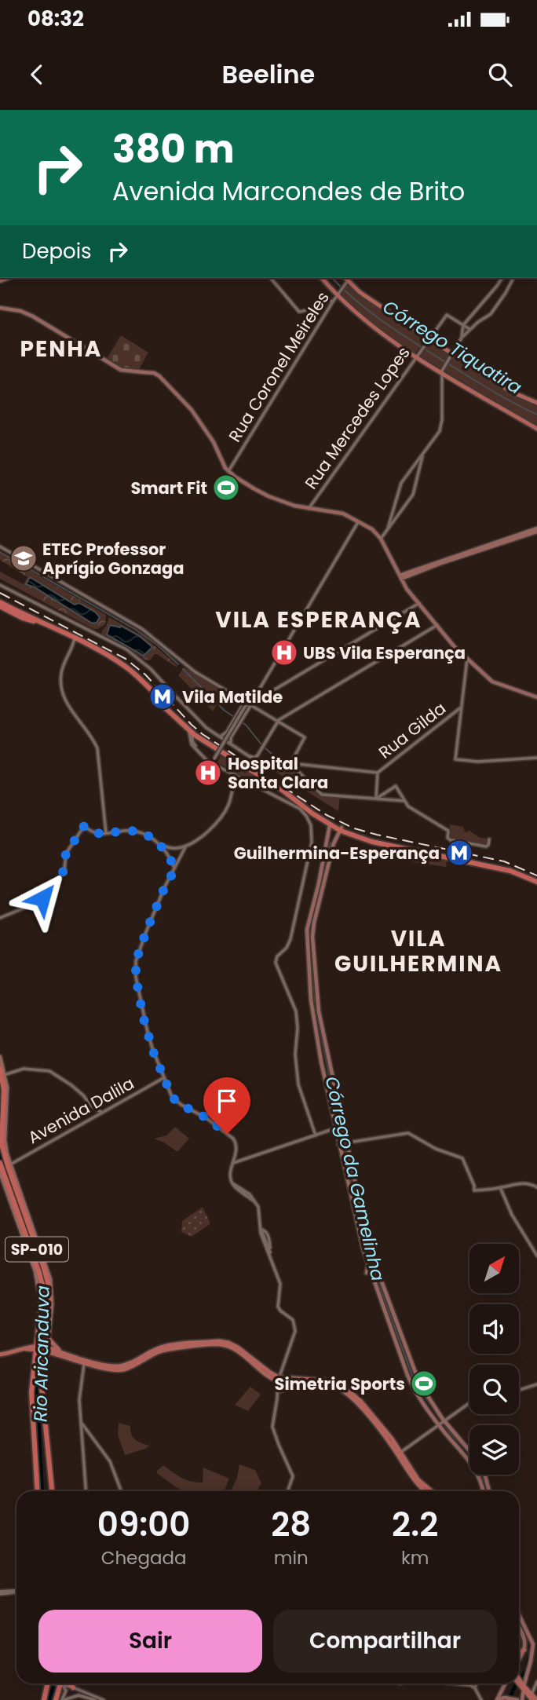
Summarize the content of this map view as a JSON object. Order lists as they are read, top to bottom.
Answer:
{
  "streets": {
    "highway": ["SP-010"],
    "street": [
      "Rua Coronel Meireles",
      "Rua Mercedes Lopes",
      "Rua Gilda",
      "Avenida Dalila"
    ]
  },
  "crossings": [
    ["Avenida Dalila", "SP-010"]
  ],
  "districts": ["PENHA", "VILA ESPERANÇA", "VILA GUILHERMINA"],
  "water": ["Córrego Tiquatira", "Córrego da Gamelinha", "Rio Aricanduva"],
  "places": {
    "sports": ["Smart Fit", "Simetria Sports"],
    "school or university": ["ETEC Professor Aprígio Gonzaga"],
    "hospital": ["UBS Vila Esperança", "Hospital Santa Clara"],
    "metro station": ["Vila Matilde", "Guilhermina-Esperança"]
  },
  "north": "top right",
  "page": {
    "status": "08:32",
    "header": "Beeline",
    "turn": ["380 m", "Avenida Marcondes de Brito"],
    "then": "Depois",
    "eta": [
      "09:00",
      "Chegada",
      "28",
      "min",
      "2.2",
      "km"
    ],
    "buttons": ["Sair", "Compartilhar"]
  }
}
